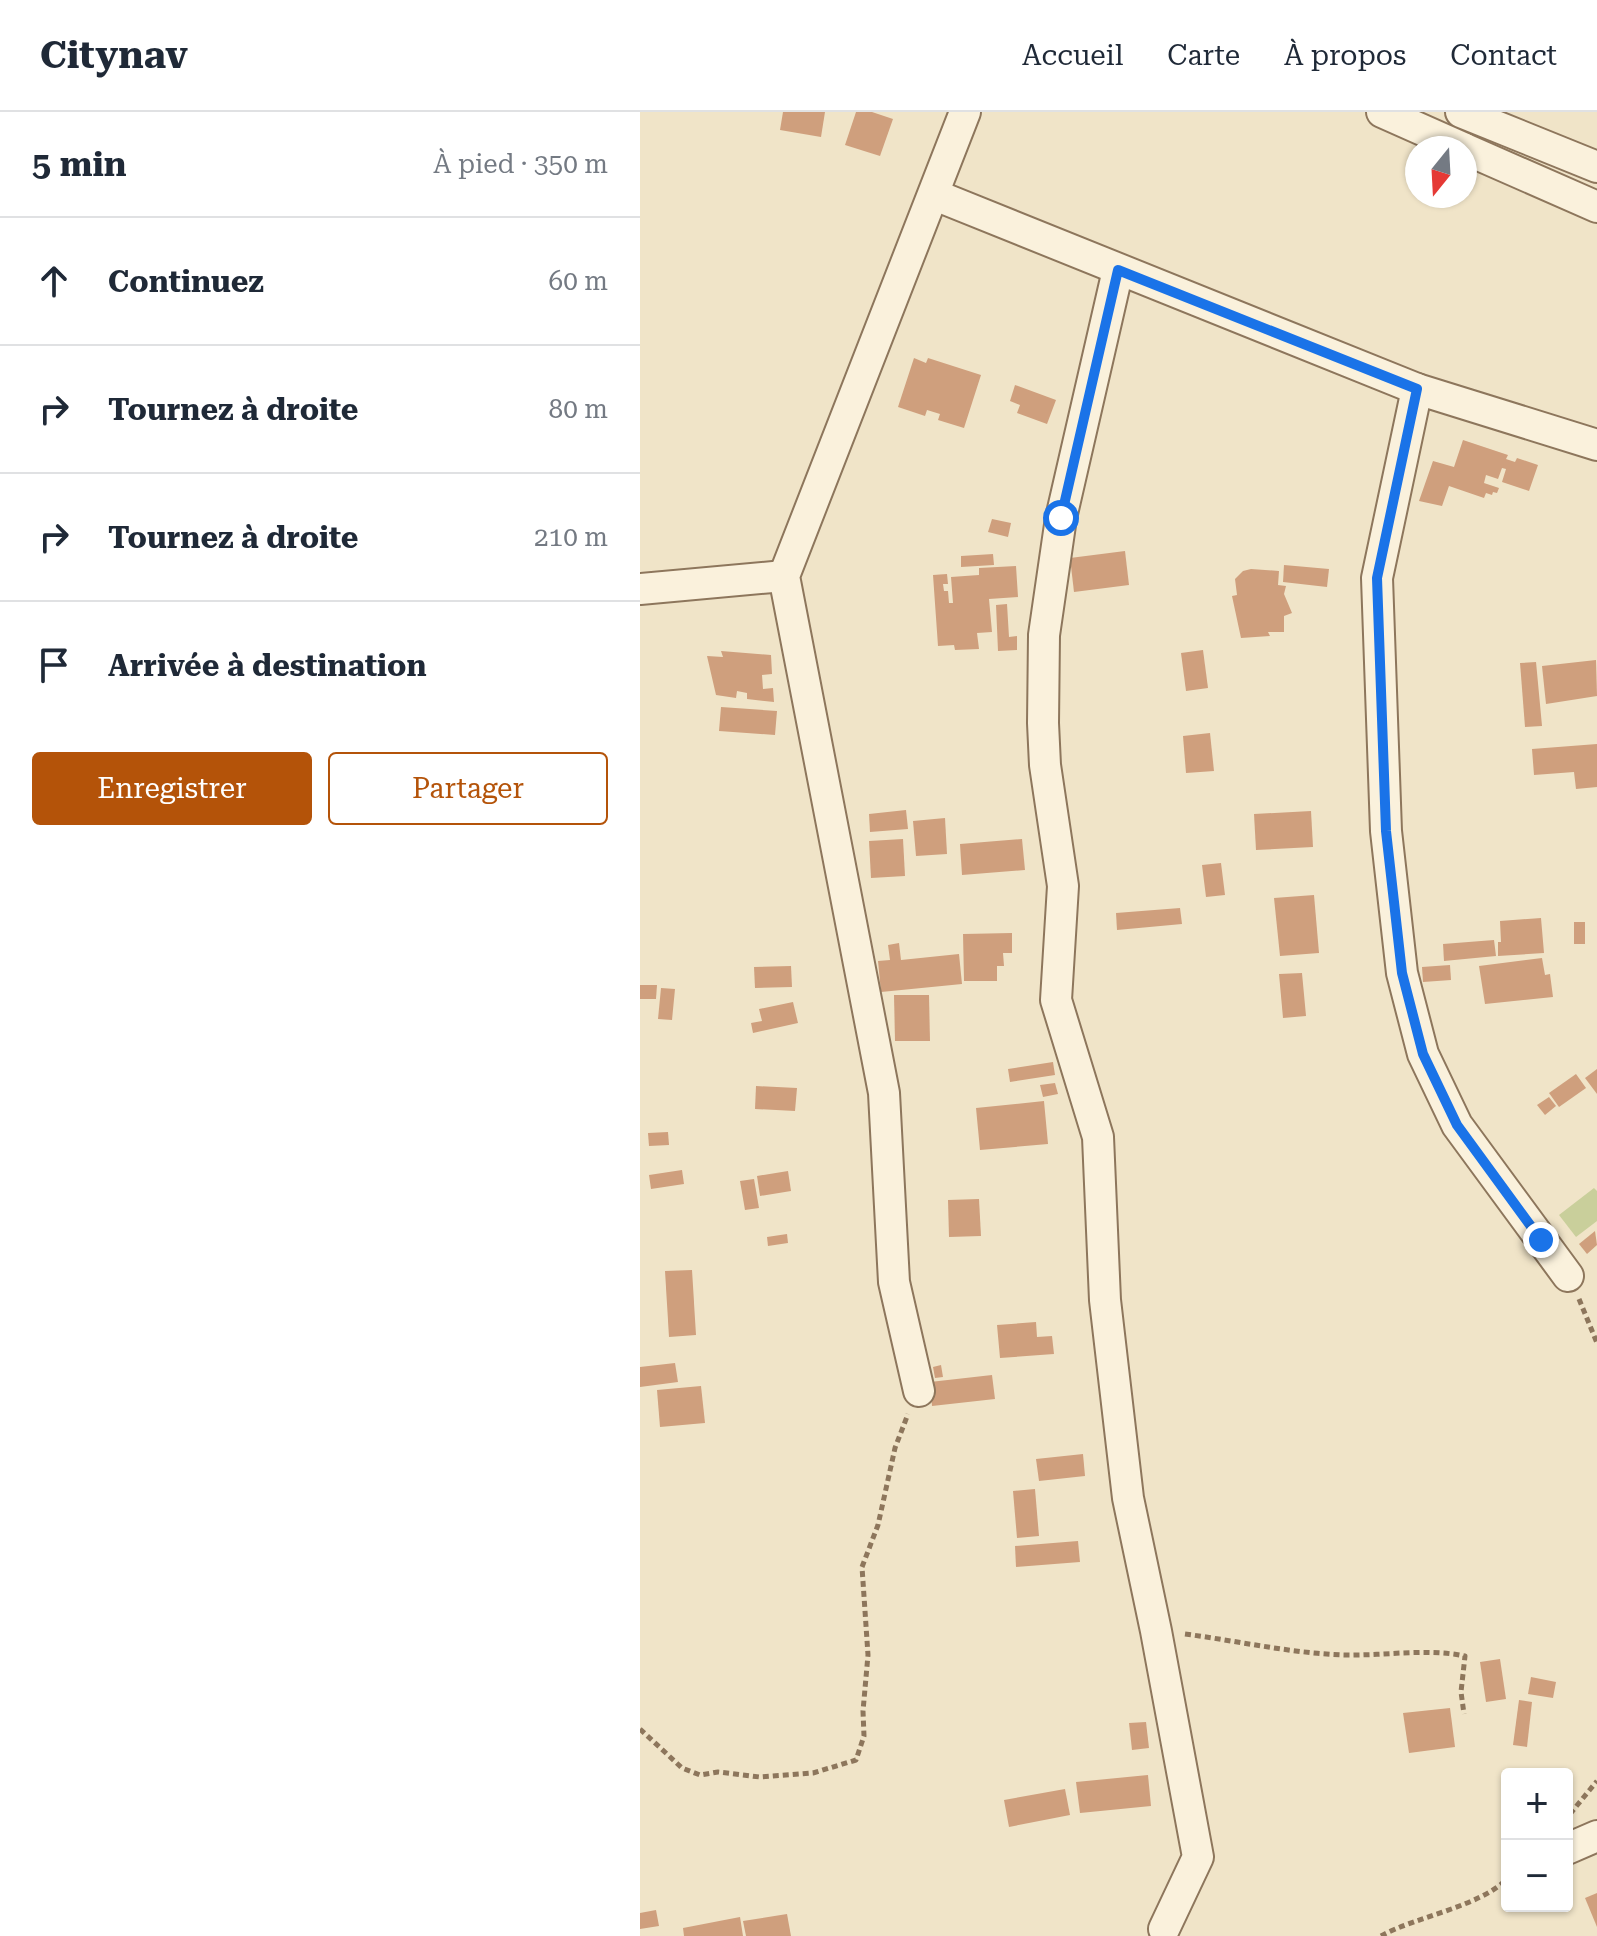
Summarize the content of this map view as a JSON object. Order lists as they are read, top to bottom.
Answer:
{
  "north": "bottom",
  "page": {
    "header": "Citynav",
    "nav": [
      "Accueil",
      "Carte",
      "À propos",
      "Contact"
    ],
    "heading": ["5 min", "À pied · 350 m"],
    "list": [
      ["Continuez", "60 m"],
      ["Tournez à droite", "80 m"],
      ["Tournez à droite", "210 m"],
      "Arrivée à destination"
    ],
    "buttons": ["Enregistrer", "Partager"],
    "map_buttons": ["+", "−"]
  }
}
